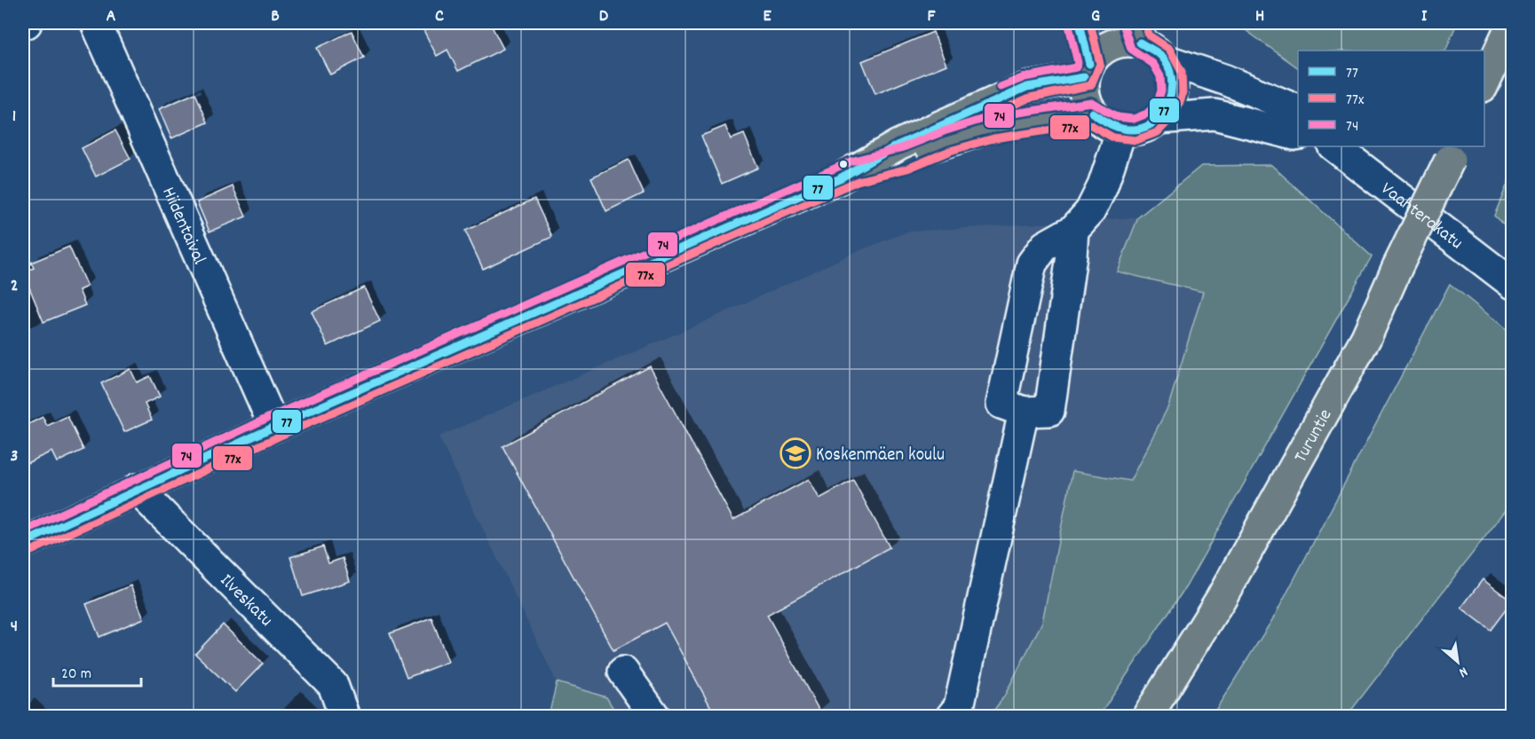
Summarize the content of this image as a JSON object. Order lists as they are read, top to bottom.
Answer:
{
  "streets": {
    "main road": ["Turuntie"],
    "street": ["Vaahterakatu", "Hiidentaival", "Ilveskatu"]
  },
  "places": {
    "school or university": ["Koskenmäen koulu"]
  },
  "lines": ["transit line 77", "transit line 77x", "transit line 74"],
  "legend": ["77", "77x", "74"],
  "scale_bar": "20 m",
  "north": "bottom right",
  "grid": {
    "columns": [
      "A",
      "B",
      "C",
      "D",
      "E",
      "F",
      "G",
      "H",
      "I"
    ],
    "rows": [
      "1",
      "2",
      "3",
      "4"
    ]
  }
}
